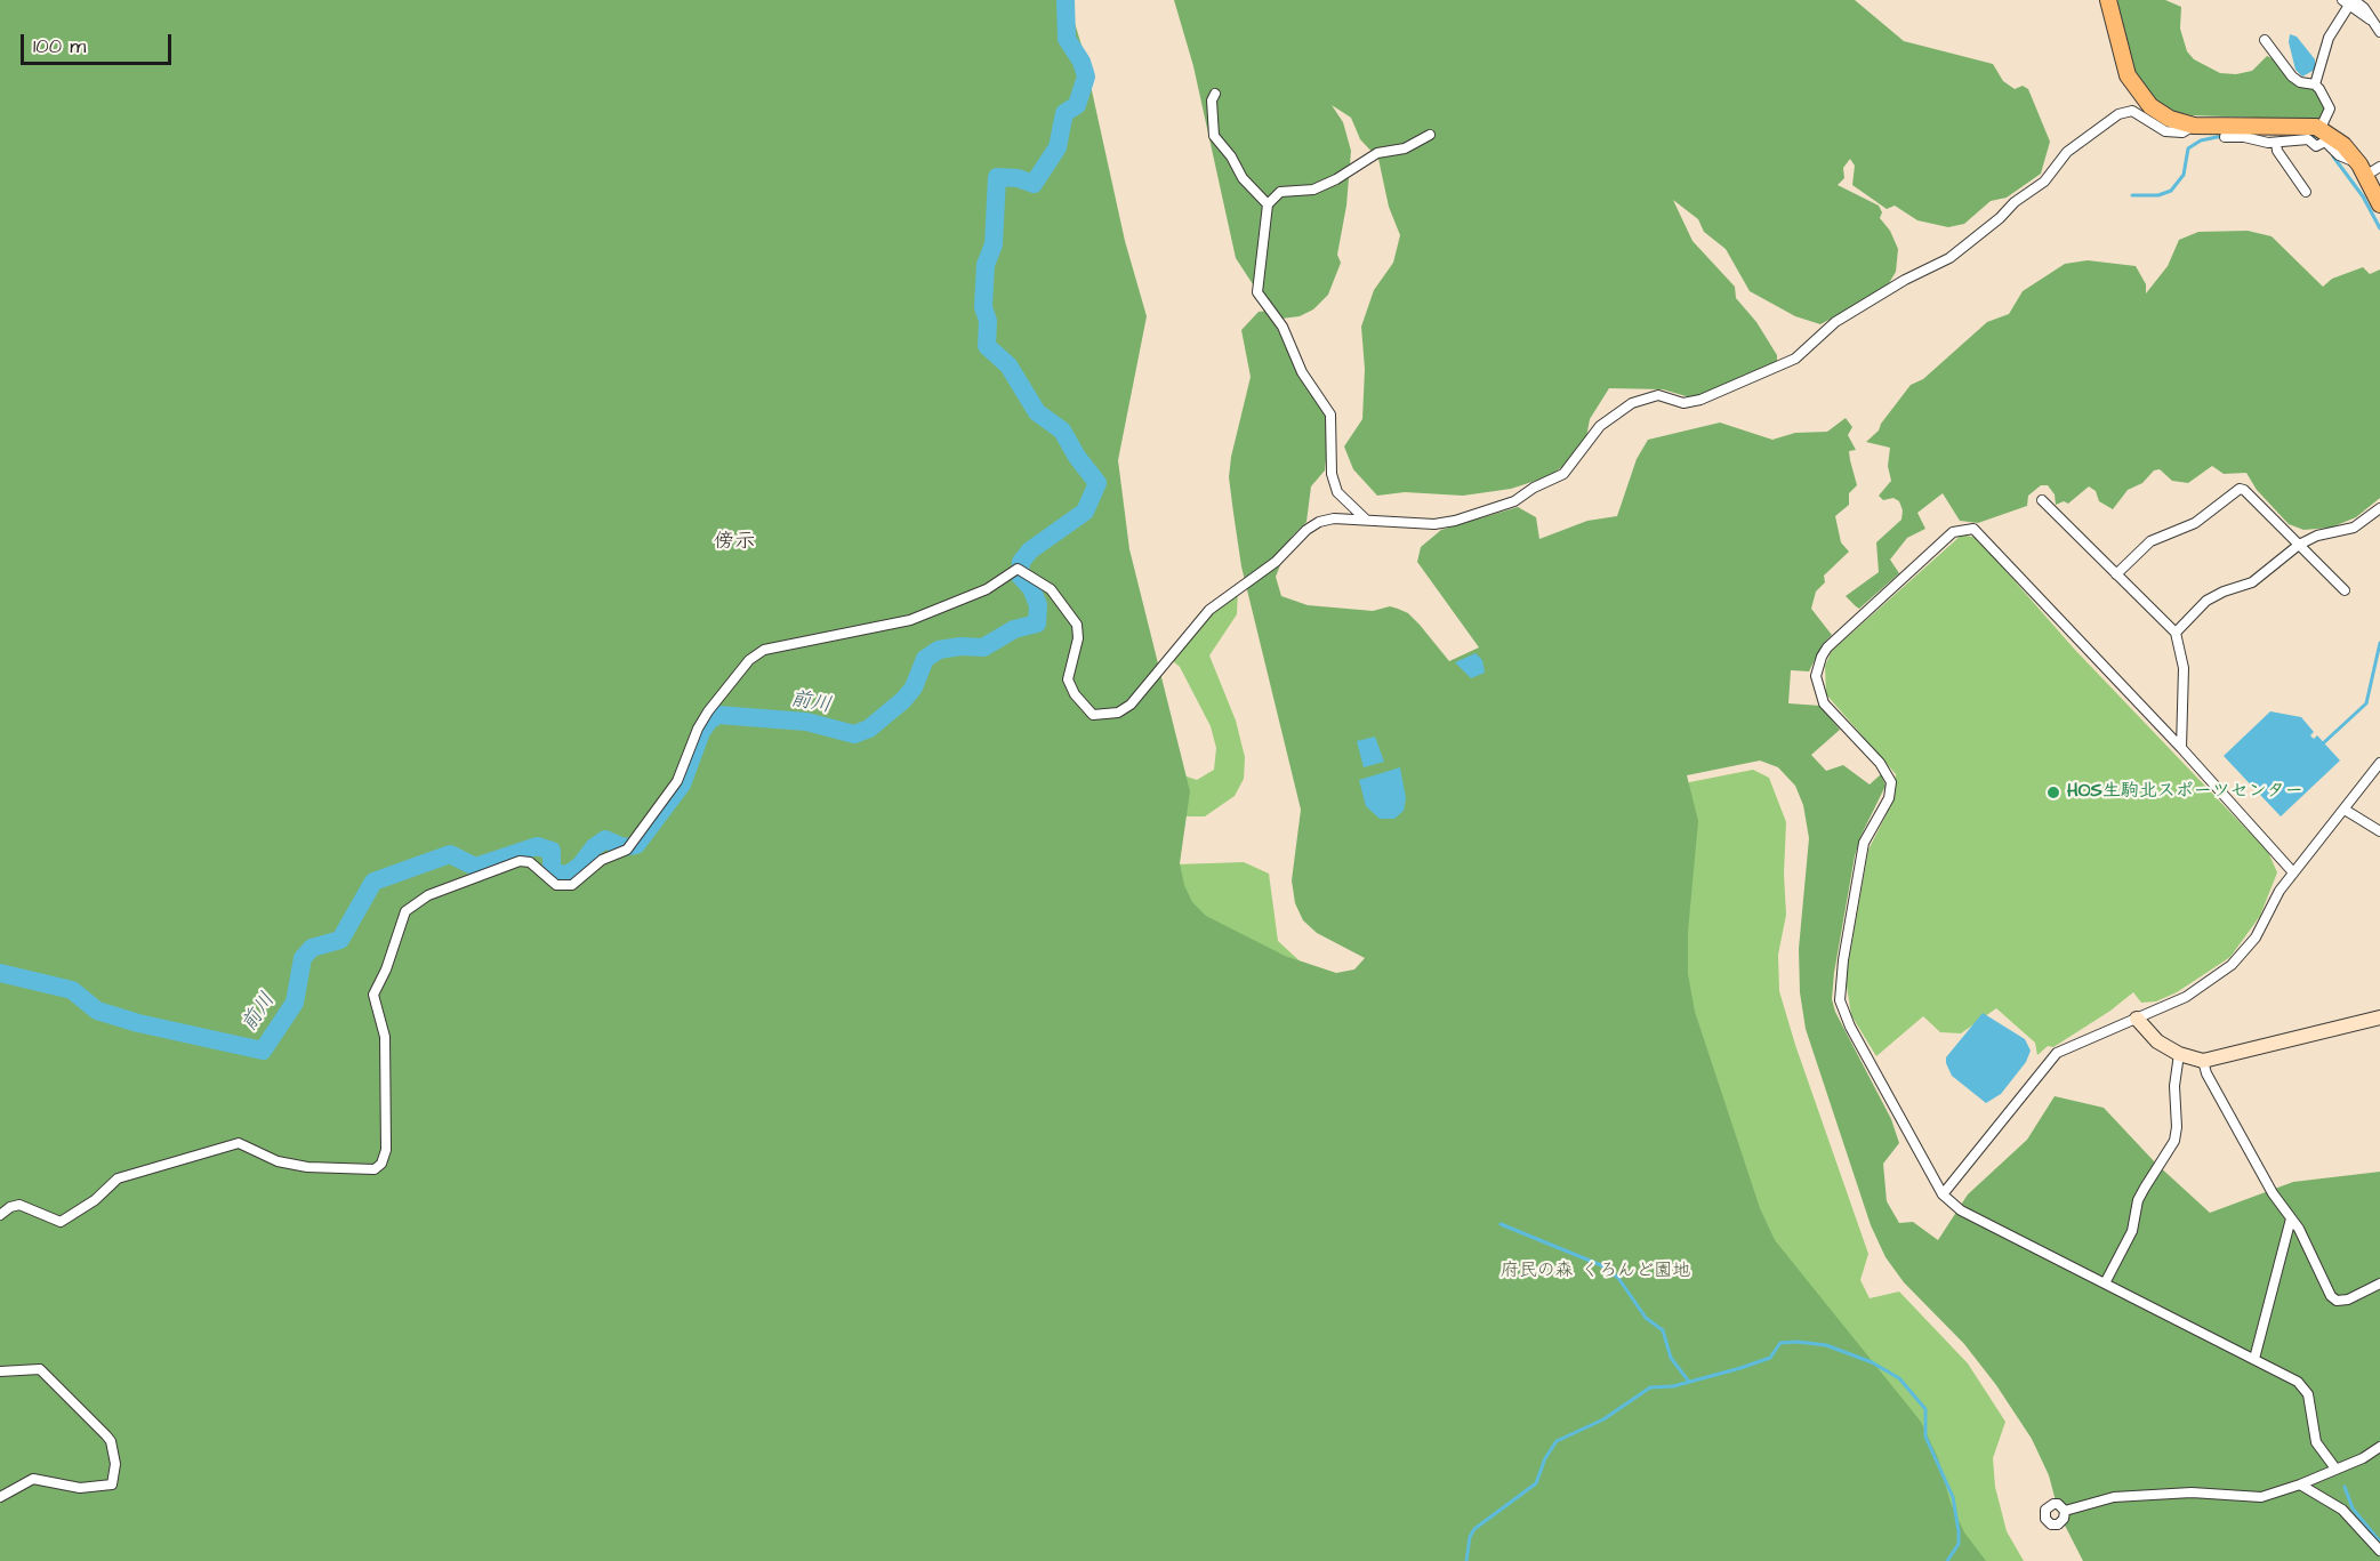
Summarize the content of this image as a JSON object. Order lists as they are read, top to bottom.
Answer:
{
  "districts": ["傍示"],
  "water": ["前川"],
  "parks": ["府民の森 くろんど園地"],
  "places": ["HOS生駒北スポーツセンター"],
  "scale_bar": "100 m"
}
